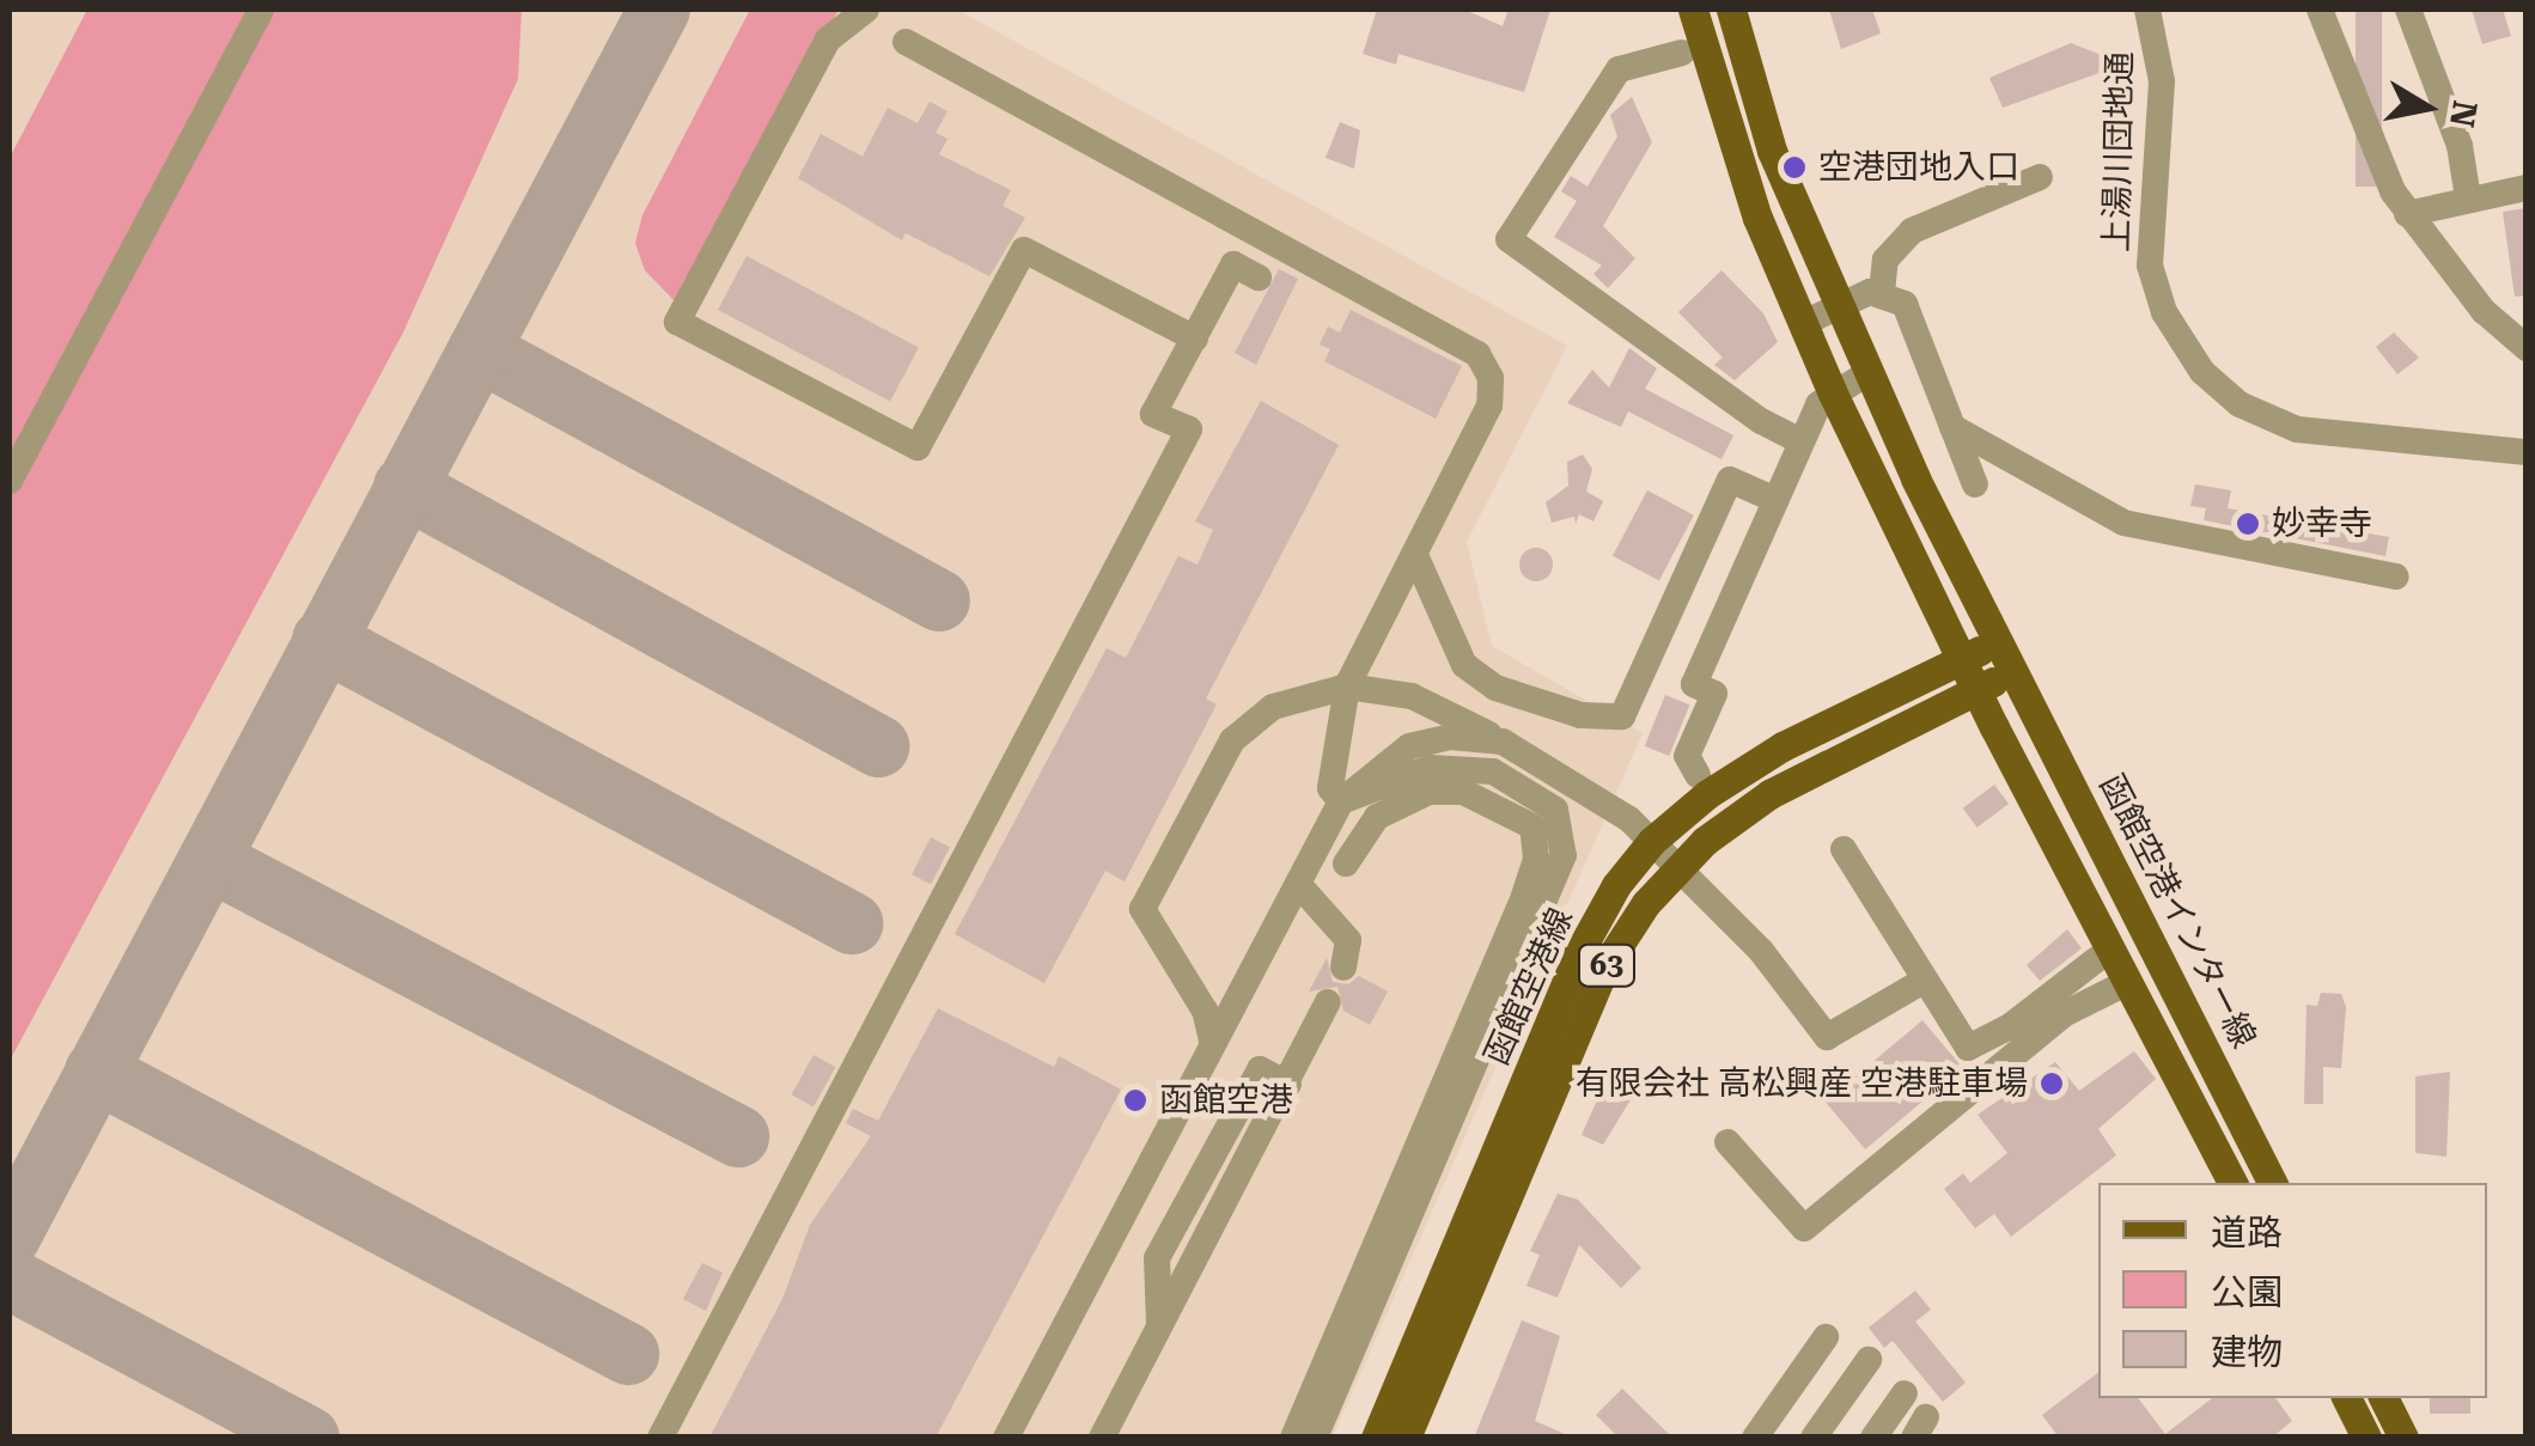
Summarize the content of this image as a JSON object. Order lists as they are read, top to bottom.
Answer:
{
  "streets": {
    "main road": ["函館空港インター線", "63", "函館空港線"],
    "street": ["上湯川団地通"]
  },
  "crossings": [
    ["函館空港インター線", "函館空港線"]
  ],
  "places": [
    "空港団地入口",
    "妙幸寺",
    "有限会社 高松興産 空港駐車場",
    "函館空港"
  ],
  "legend": ["道路", "公園", "建物"],
  "north": "right"
}
